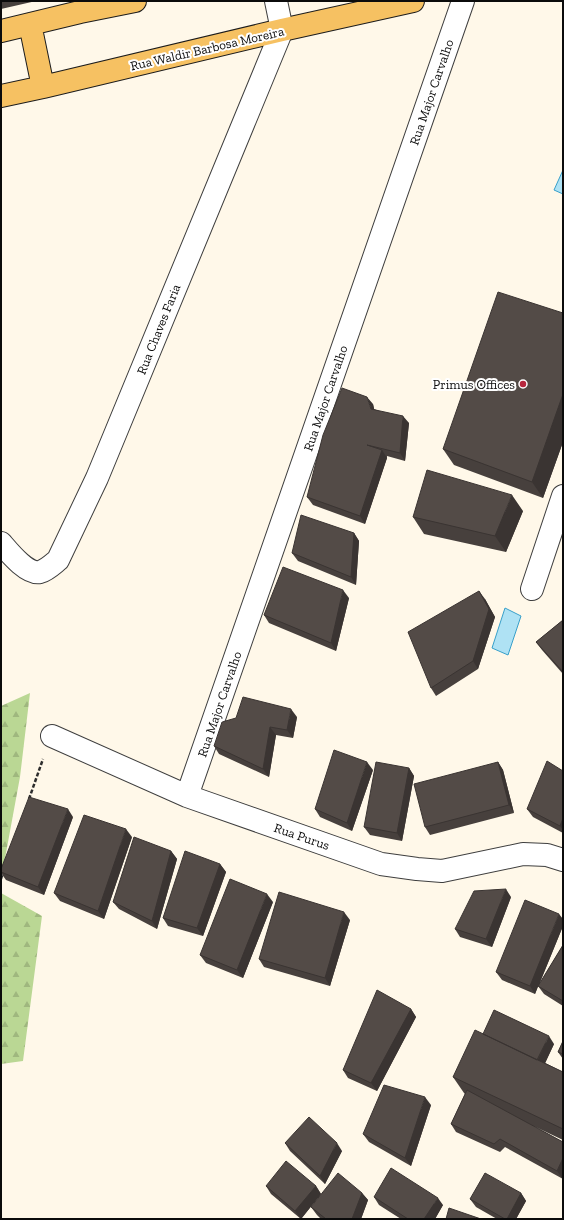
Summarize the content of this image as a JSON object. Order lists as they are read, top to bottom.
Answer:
{
  "streets": {
    "main road": ["Rua Waldir Barbosa Moreira"],
    "street": ["Rua Major Carvalho", "Rua Chaves Faria", "Rua Purus"]
  },
  "crossings": [
    ["Rua Waldir Barbosa Moreira", "Rua Chaves Faria"],
    ["Rua Major Carvalho", "Rua Purus"]
  ],
  "places": ["Primus Offices"]
}
